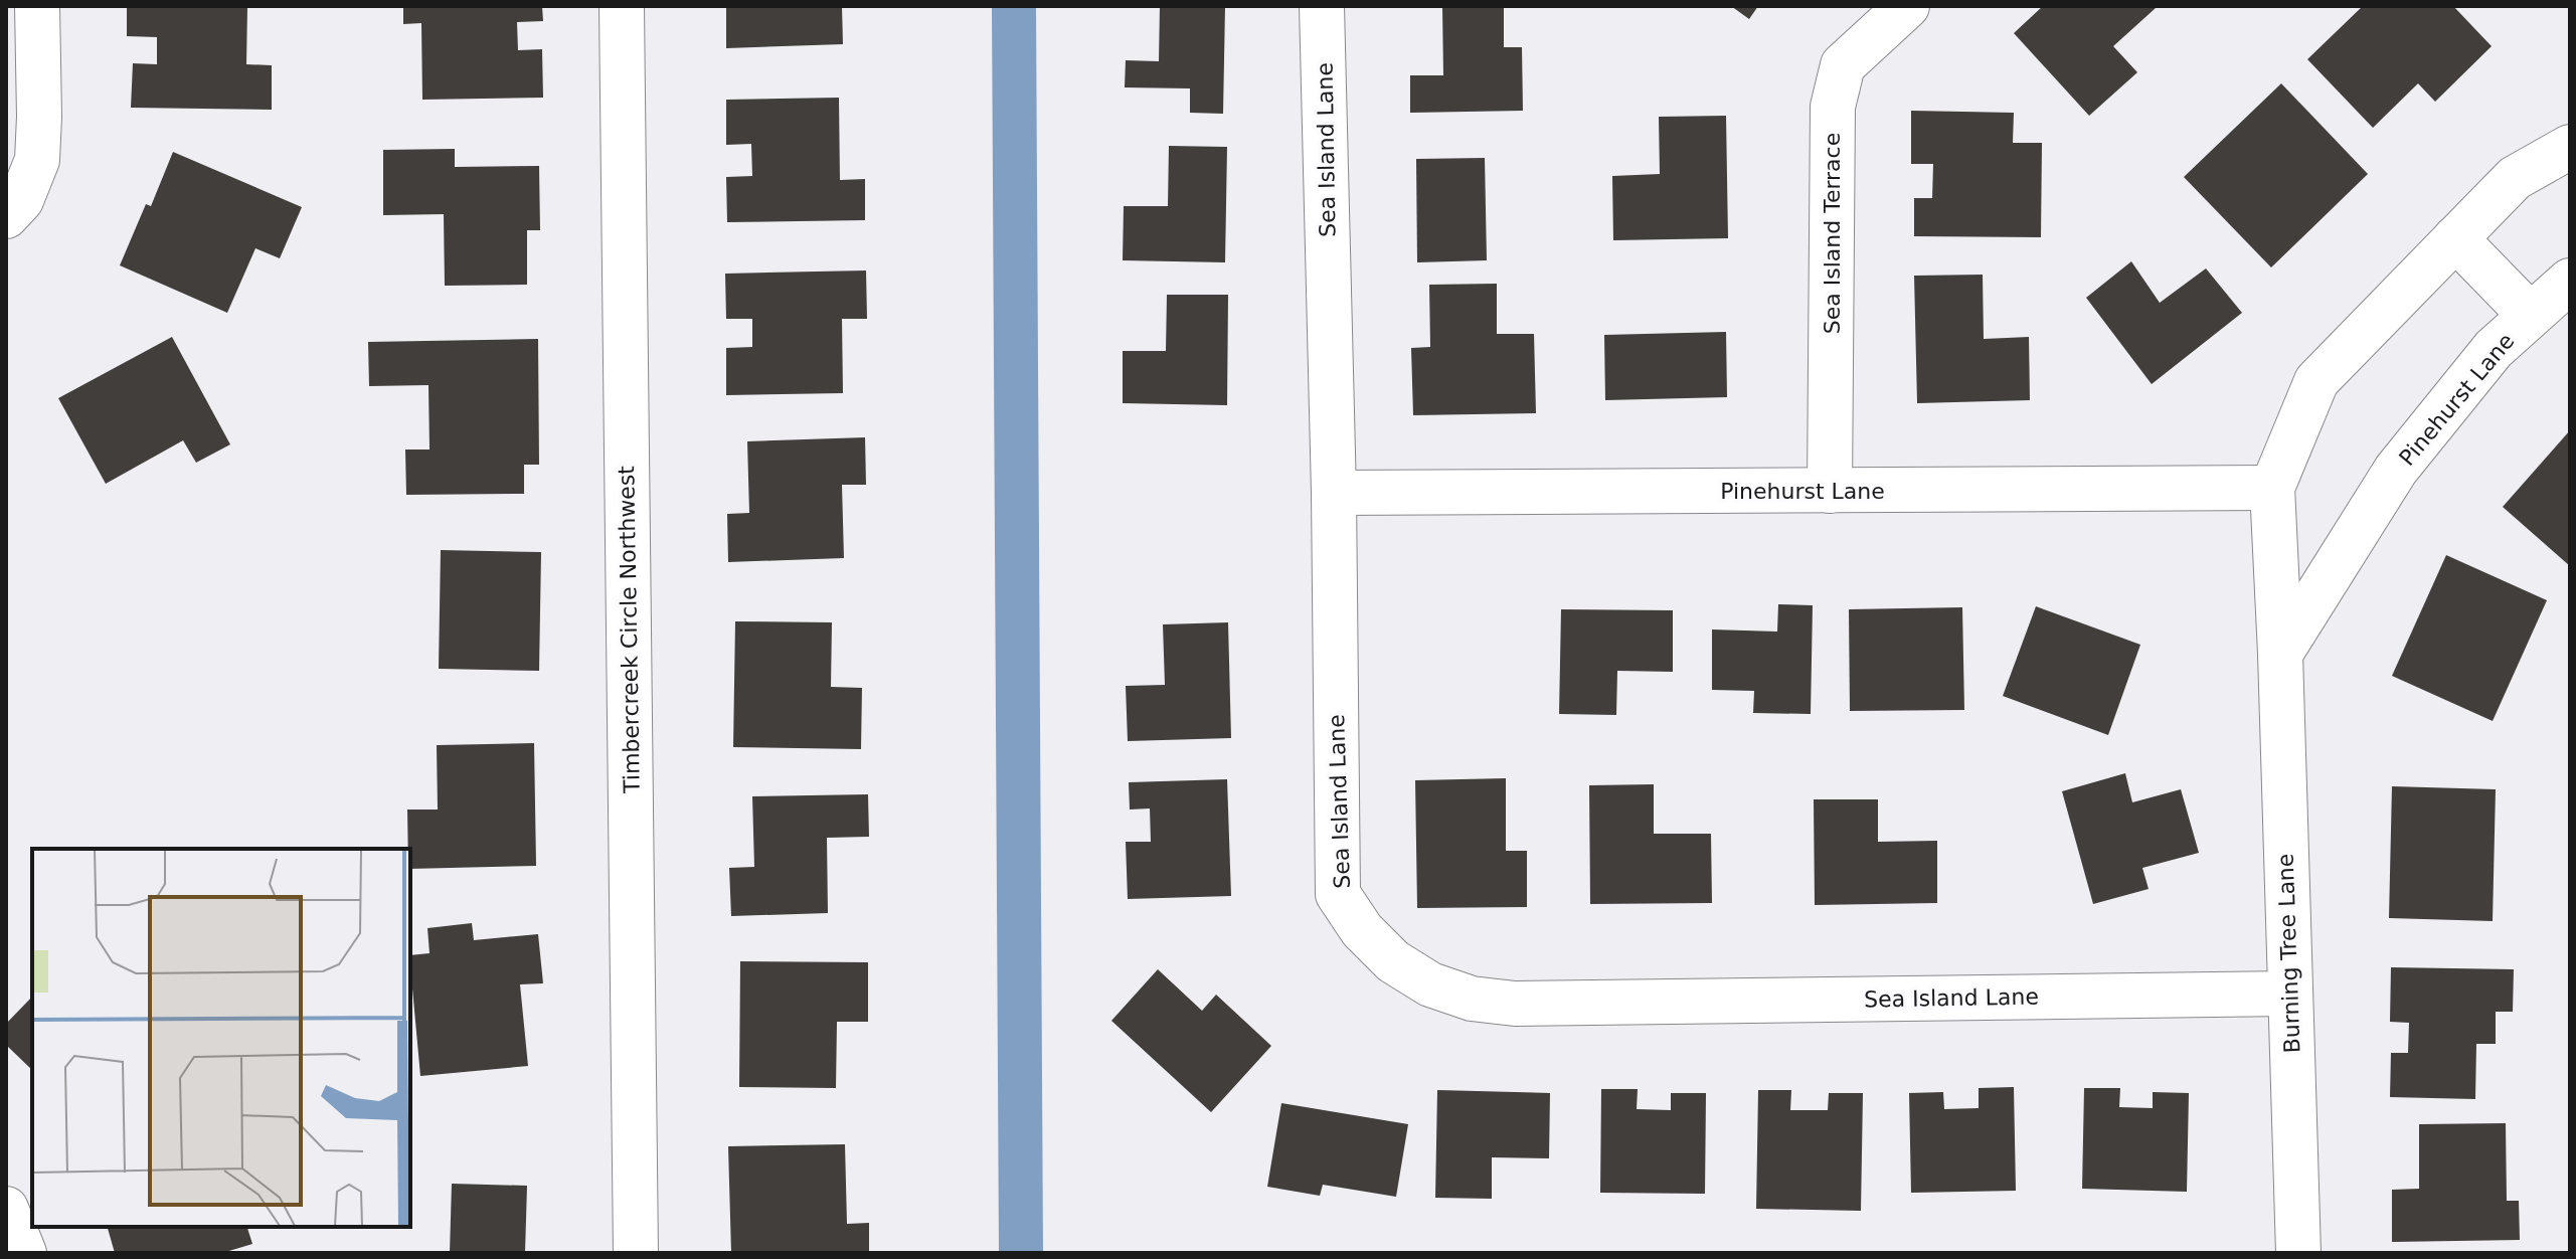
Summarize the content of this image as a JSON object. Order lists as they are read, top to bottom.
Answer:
{
  "streets": {
    "street": [
      "Sea Island Lane",
      "Sea Island Terrace",
      "Pinehurst Lane",
      "Timbercreek Circle Northwest",
      "Burning Tree Lane"
    ]
  },
  "crossings": [
    ["Sea Island Lane", "Pinehurst Lane"],
    ["Sea Island Lane", "Burning Tree Lane"],
    ["Sea Island Terrace", "Pinehurst Lane"],
    ["Pinehurst Lane", "Burning Tree Lane"]
  ]
}
